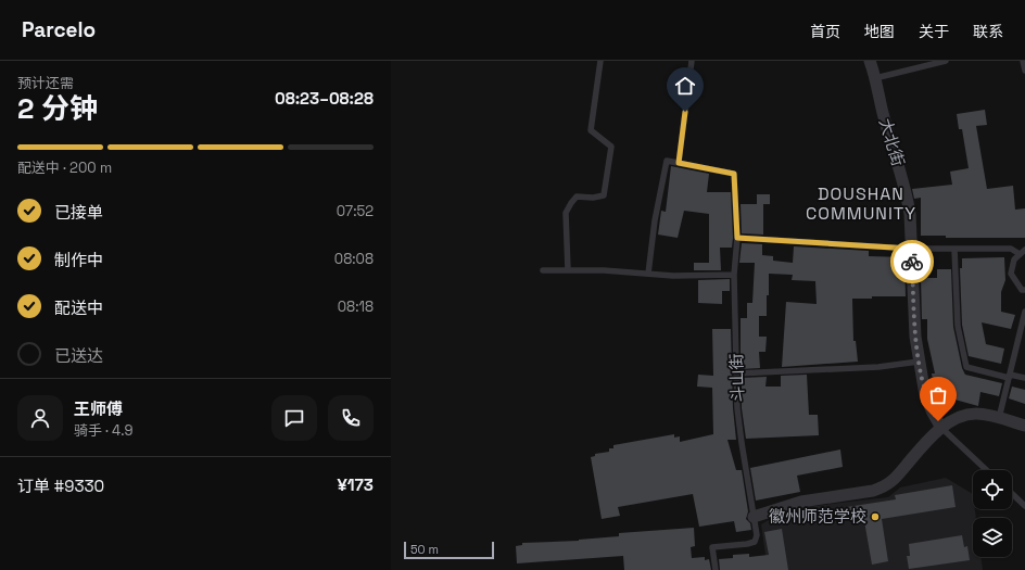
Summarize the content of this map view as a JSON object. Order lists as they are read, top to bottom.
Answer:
{
  "streets": {
    "street": ["大北街"],
    "lane": ["斗山街"]
  },
  "districts": ["DOUSHAN COMMUNITY"],
  "places": ["徽州师范学校"],
  "scale_bar": "50 m",
  "page": {
    "header": "Parcelo",
    "nav": [
      "首页",
      "地图",
      "关于",
      "联系"
    ],
    "heading": ["2 分钟", "预计还需", "08:23–08:28"],
    "panel": [
      "王师傅",
      "骑手 · 4.9",
      "订单 #9330",
      "¥173"
    ],
    "bar": "配送中 · 200 m",
    "list": [
      ["已接单", "07:52"],
      ["制作中", "08:08"],
      ["配送中", "08:18"],
      "已送达"
    ],
    "scale": "50 m"
  }
}
